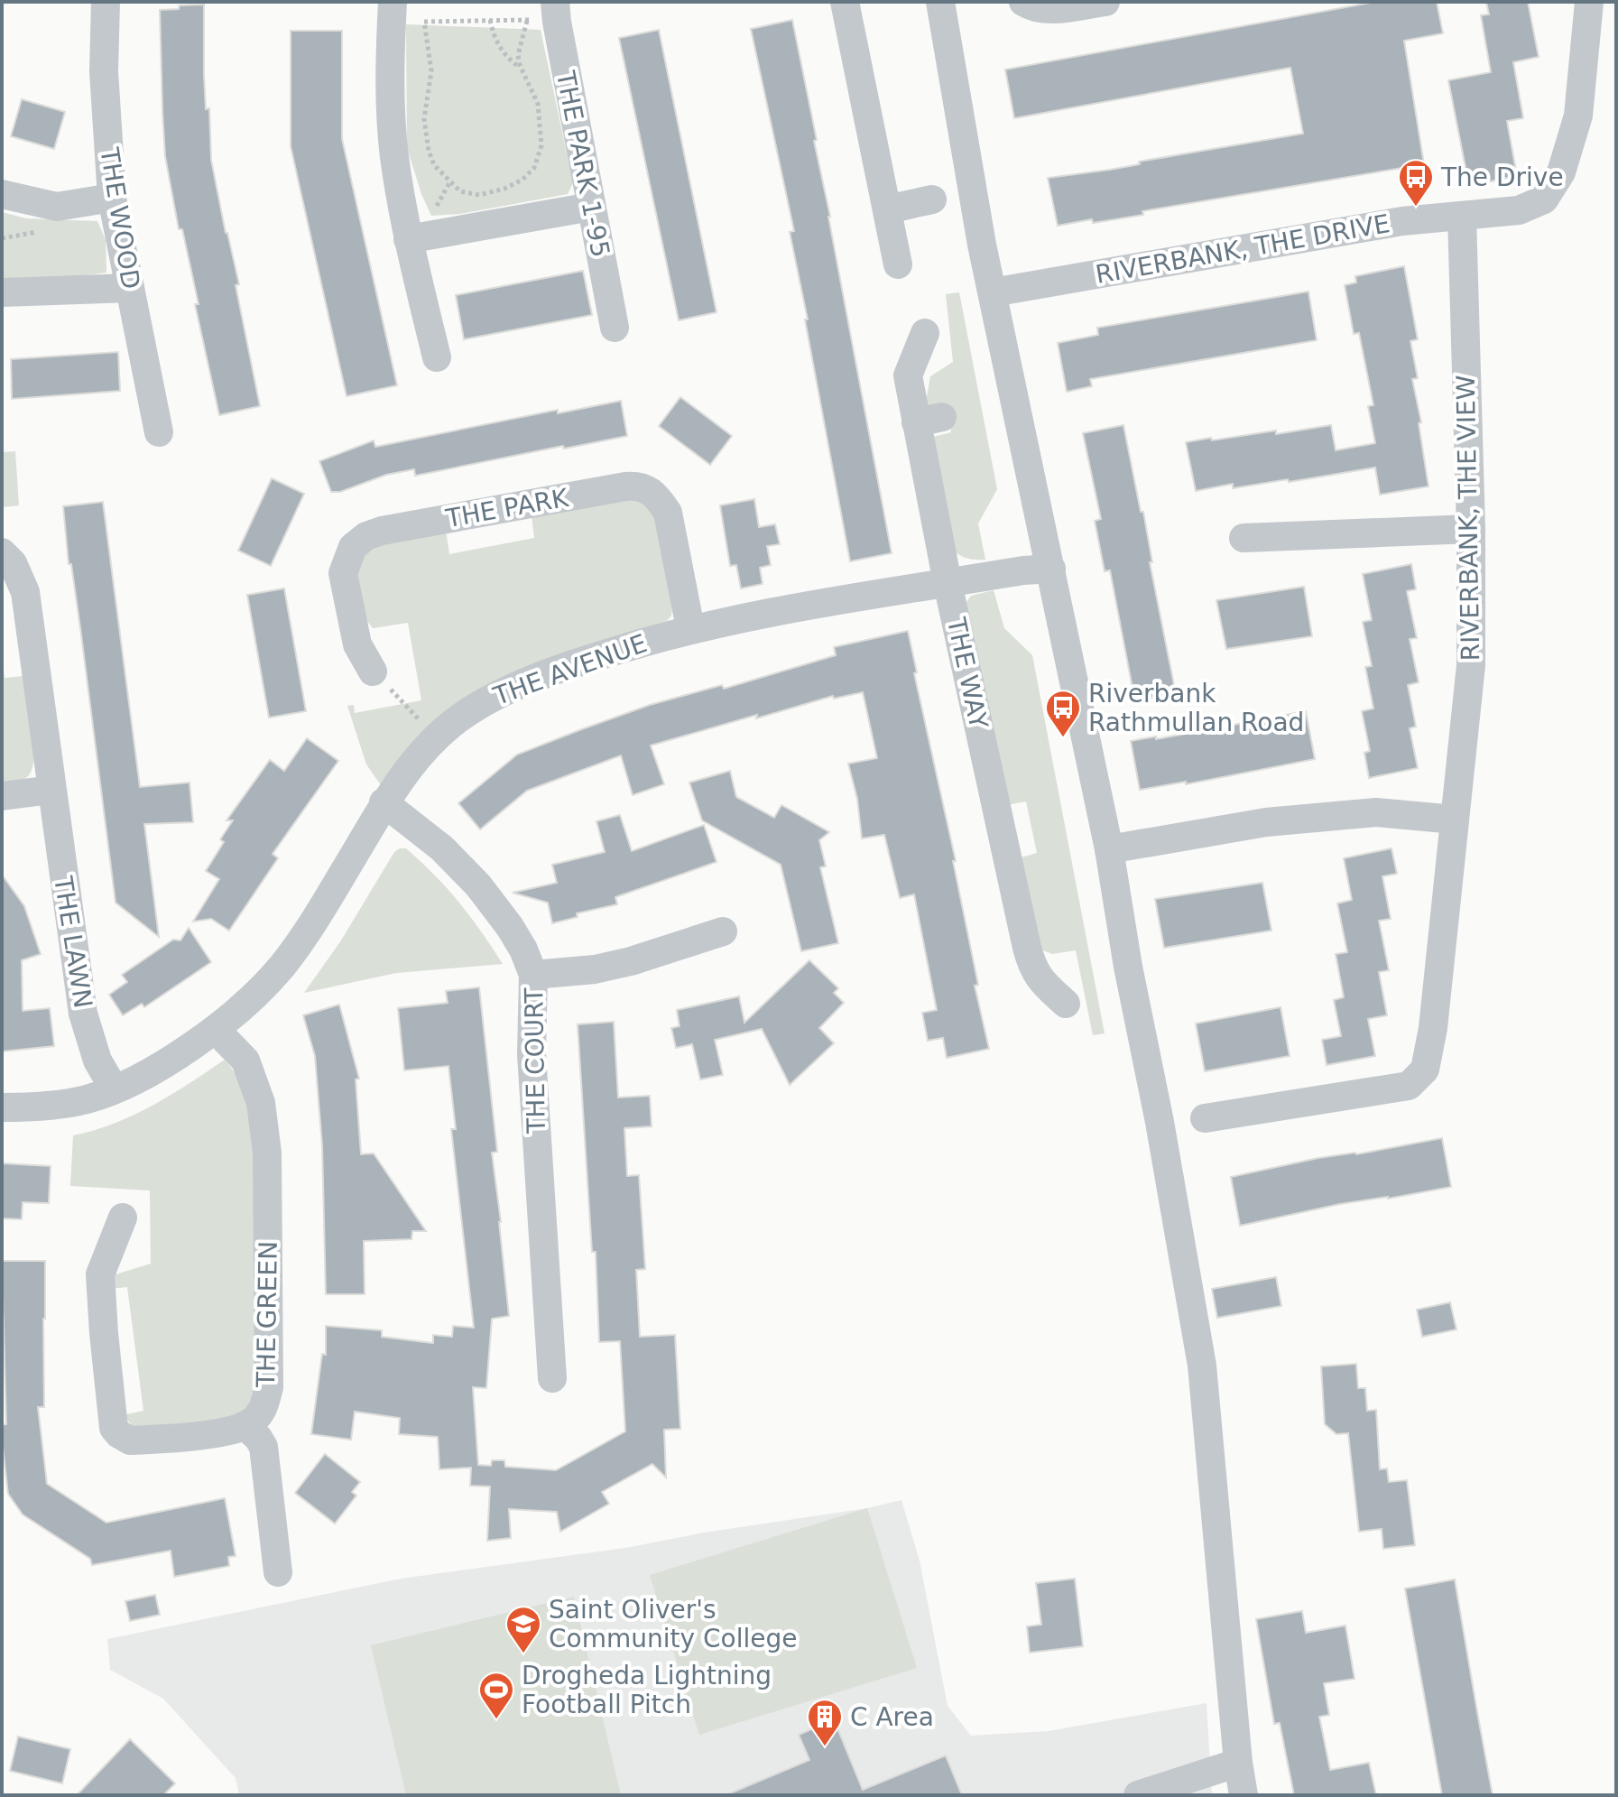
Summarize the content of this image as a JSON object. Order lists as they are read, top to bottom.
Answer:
{
  "streets": {
    "street": [
      "THE PARK 1-95",
      "THE WOOD",
      "RIVERBANK, THE DRIVE",
      "THE PARK",
      "RIVERBANK, THE VIEW",
      "THE AVENUE",
      "THE WAY",
      "THE LAWN",
      "THE COURT",
      "THE GREEN"
    ]
  },
  "crossings": [
    ["RIVERBANK, THE DRIVE", "RIVERBANK, THE VIEW"],
    ["THE PARK", "THE AVENUE"],
    ["THE AVENUE", "THE WAY"],
    ["THE AVENUE", "THE LAWN"],
    ["THE AVENUE", "THE COURT"],
    ["THE AVENUE", "THE GREEN"]
  ],
  "places": {
    "bus stop": ["The Drive", "Riverbank Rathmullan Road"],
    "school or university": ["Saint Oliver's Community College"],
    "sports": ["Drogheda Lightning Football Pitch"],
    "building": ["C Area"]
  }
}
